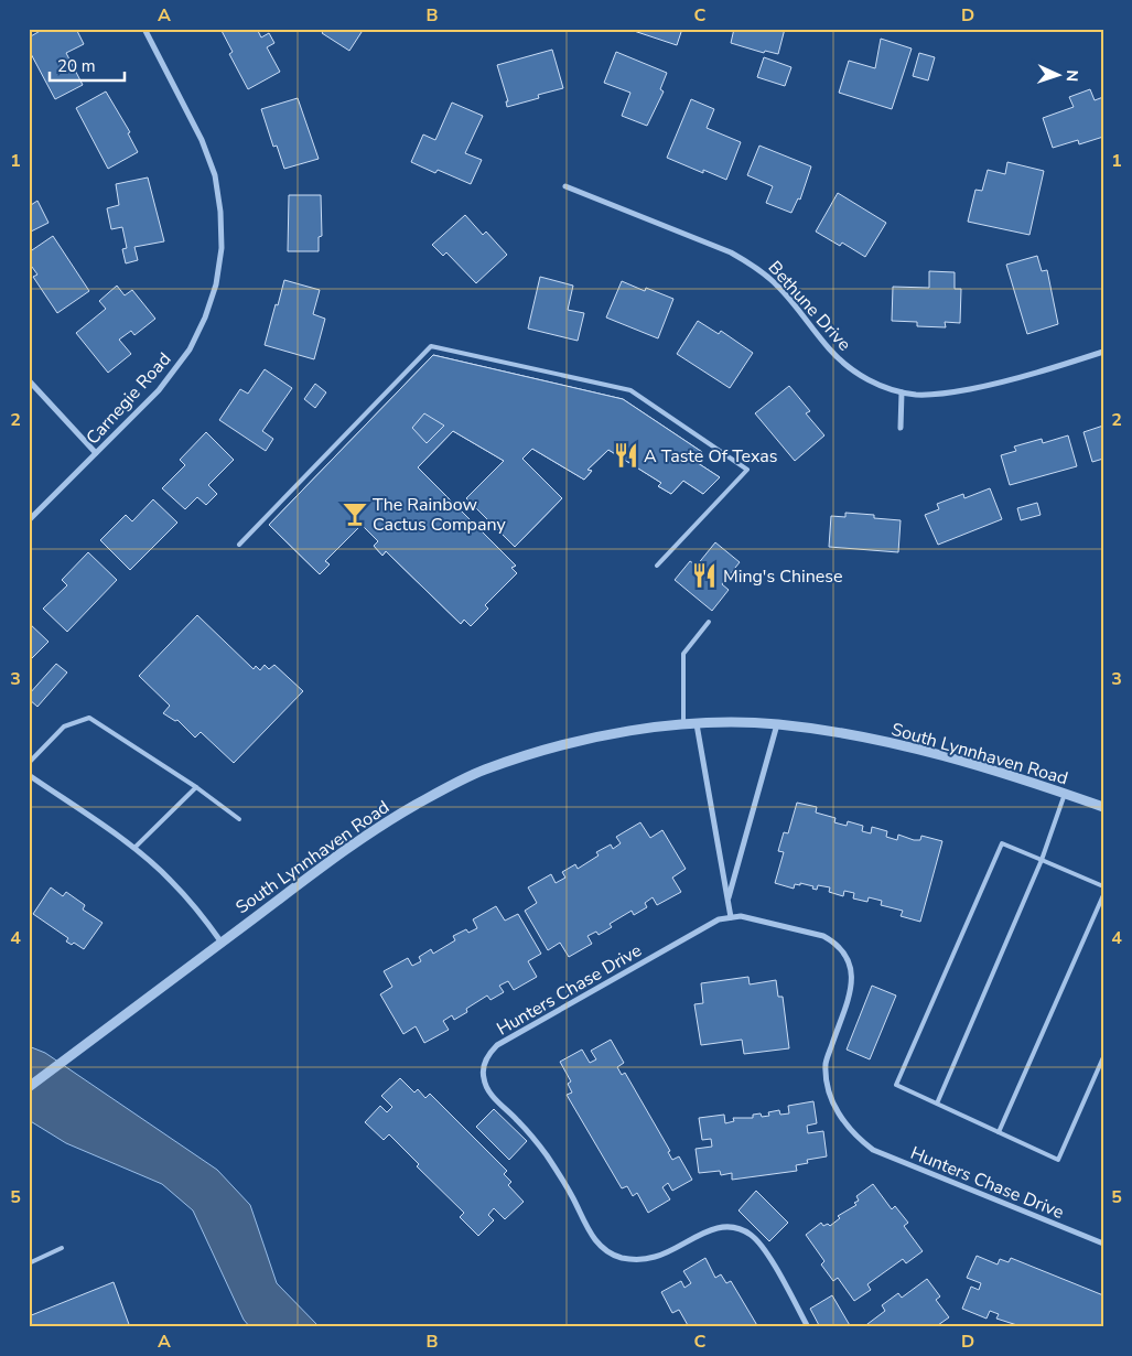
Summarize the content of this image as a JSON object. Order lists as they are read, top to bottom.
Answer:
{
  "streets": {
    "street": [
      "Bethune Drive",
      "Carnegie Road",
      "South Lynnhaven Road",
      "Hunters Chase Drive"
    ]
  },
  "places": {
    "restaurant": ["A Taste Of Texas", "Ming's Chinese"],
    "bar": ["The Rainbow Cactus Company"]
  },
  "scale_bar": "20 m",
  "north": "right",
  "grid": {
    "columns": [
      "A",
      "B",
      "C",
      "D"
    ],
    "rows": [
      "1",
      "2",
      "3",
      "4",
      "5"
    ]
  }
}
